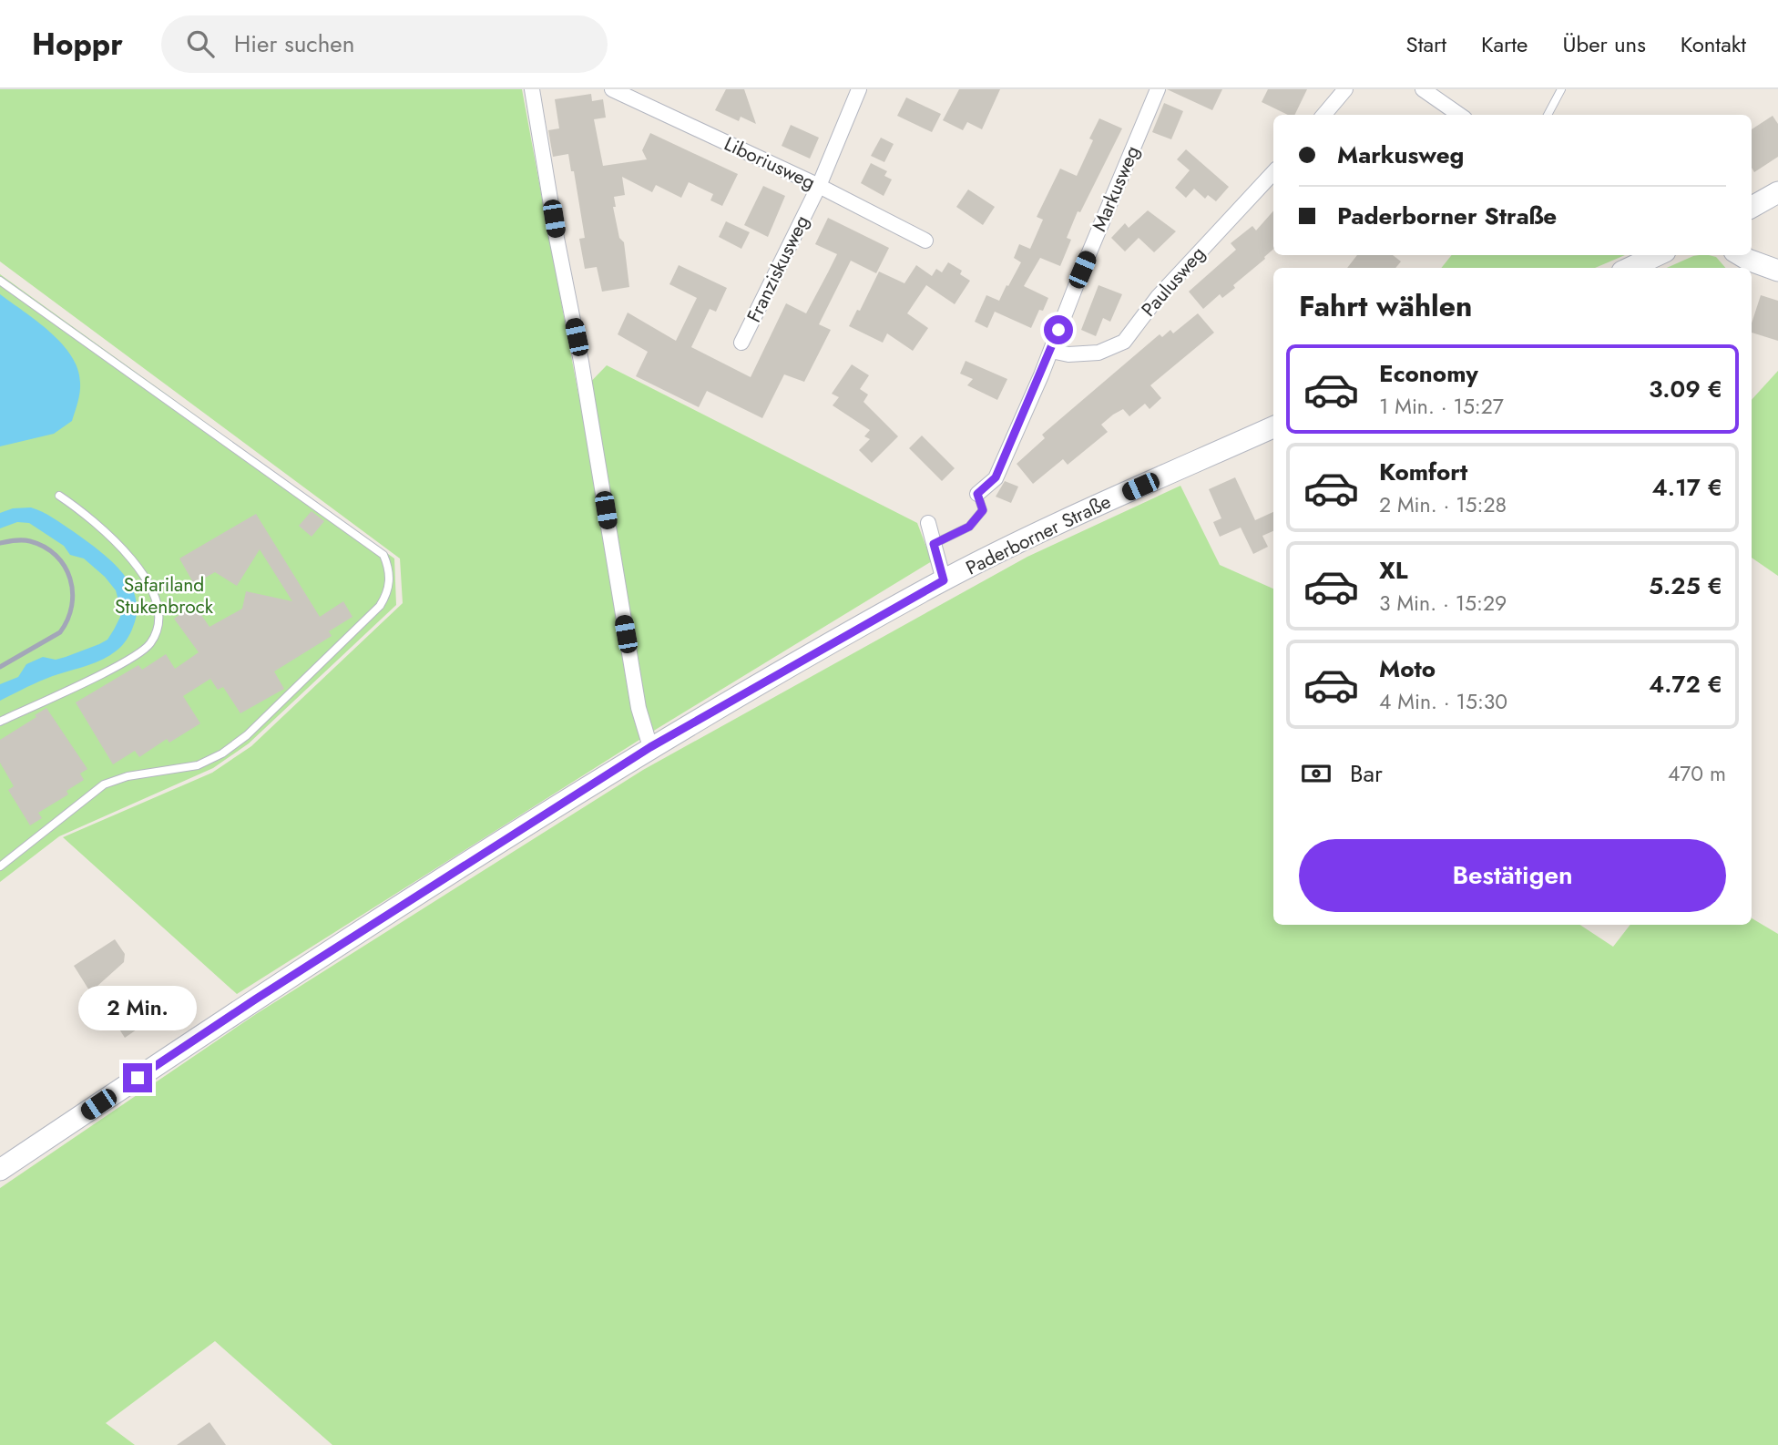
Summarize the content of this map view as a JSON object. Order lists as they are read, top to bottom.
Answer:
{
  "streets": {
    "main road": ["Paderborner Straße"],
    "street": [
      "Liboriusweg",
      "Markusweg",
      "Franziskusweg",
      "Paulusweg"
    ]
  },
  "crossings": [
    ["Liboriusweg", "Franziskusweg"],
    ["Markusweg", "Paulusweg"]
  ],
  "parks": ["Safariland Stukenbrock"],
  "page": {
    "header": "Hoppr",
    "search": "Hier suchen",
    "nav": [
      "Start",
      "Karte",
      "Über uns",
      "Kontakt"
    ],
    "banner": ["Markusweg", "Paderborner Straße"],
    "heading": "Fahrt wählen",
    "list": [
      {
        "name": "Economy",
        "note": "1 Min. · 15:27",
        "value": "3.09 €"
      },
      {
        "name": "Komfort",
        "note": "2 Min. · 15:28",
        "value": "4.17 €"
      },
      {
        "name": "XL",
        "note": "3 Min. · 15:29",
        "value": "5.25 €"
      },
      {
        "name": "Moto",
        "note": "4 Min. · 15:30",
        "value": "4.72 €"
      }
    ],
    "pay": ["Bar", "470 m"],
    "buttons": "Bestätigen",
    "bubble": "2 Min."
  }
}
